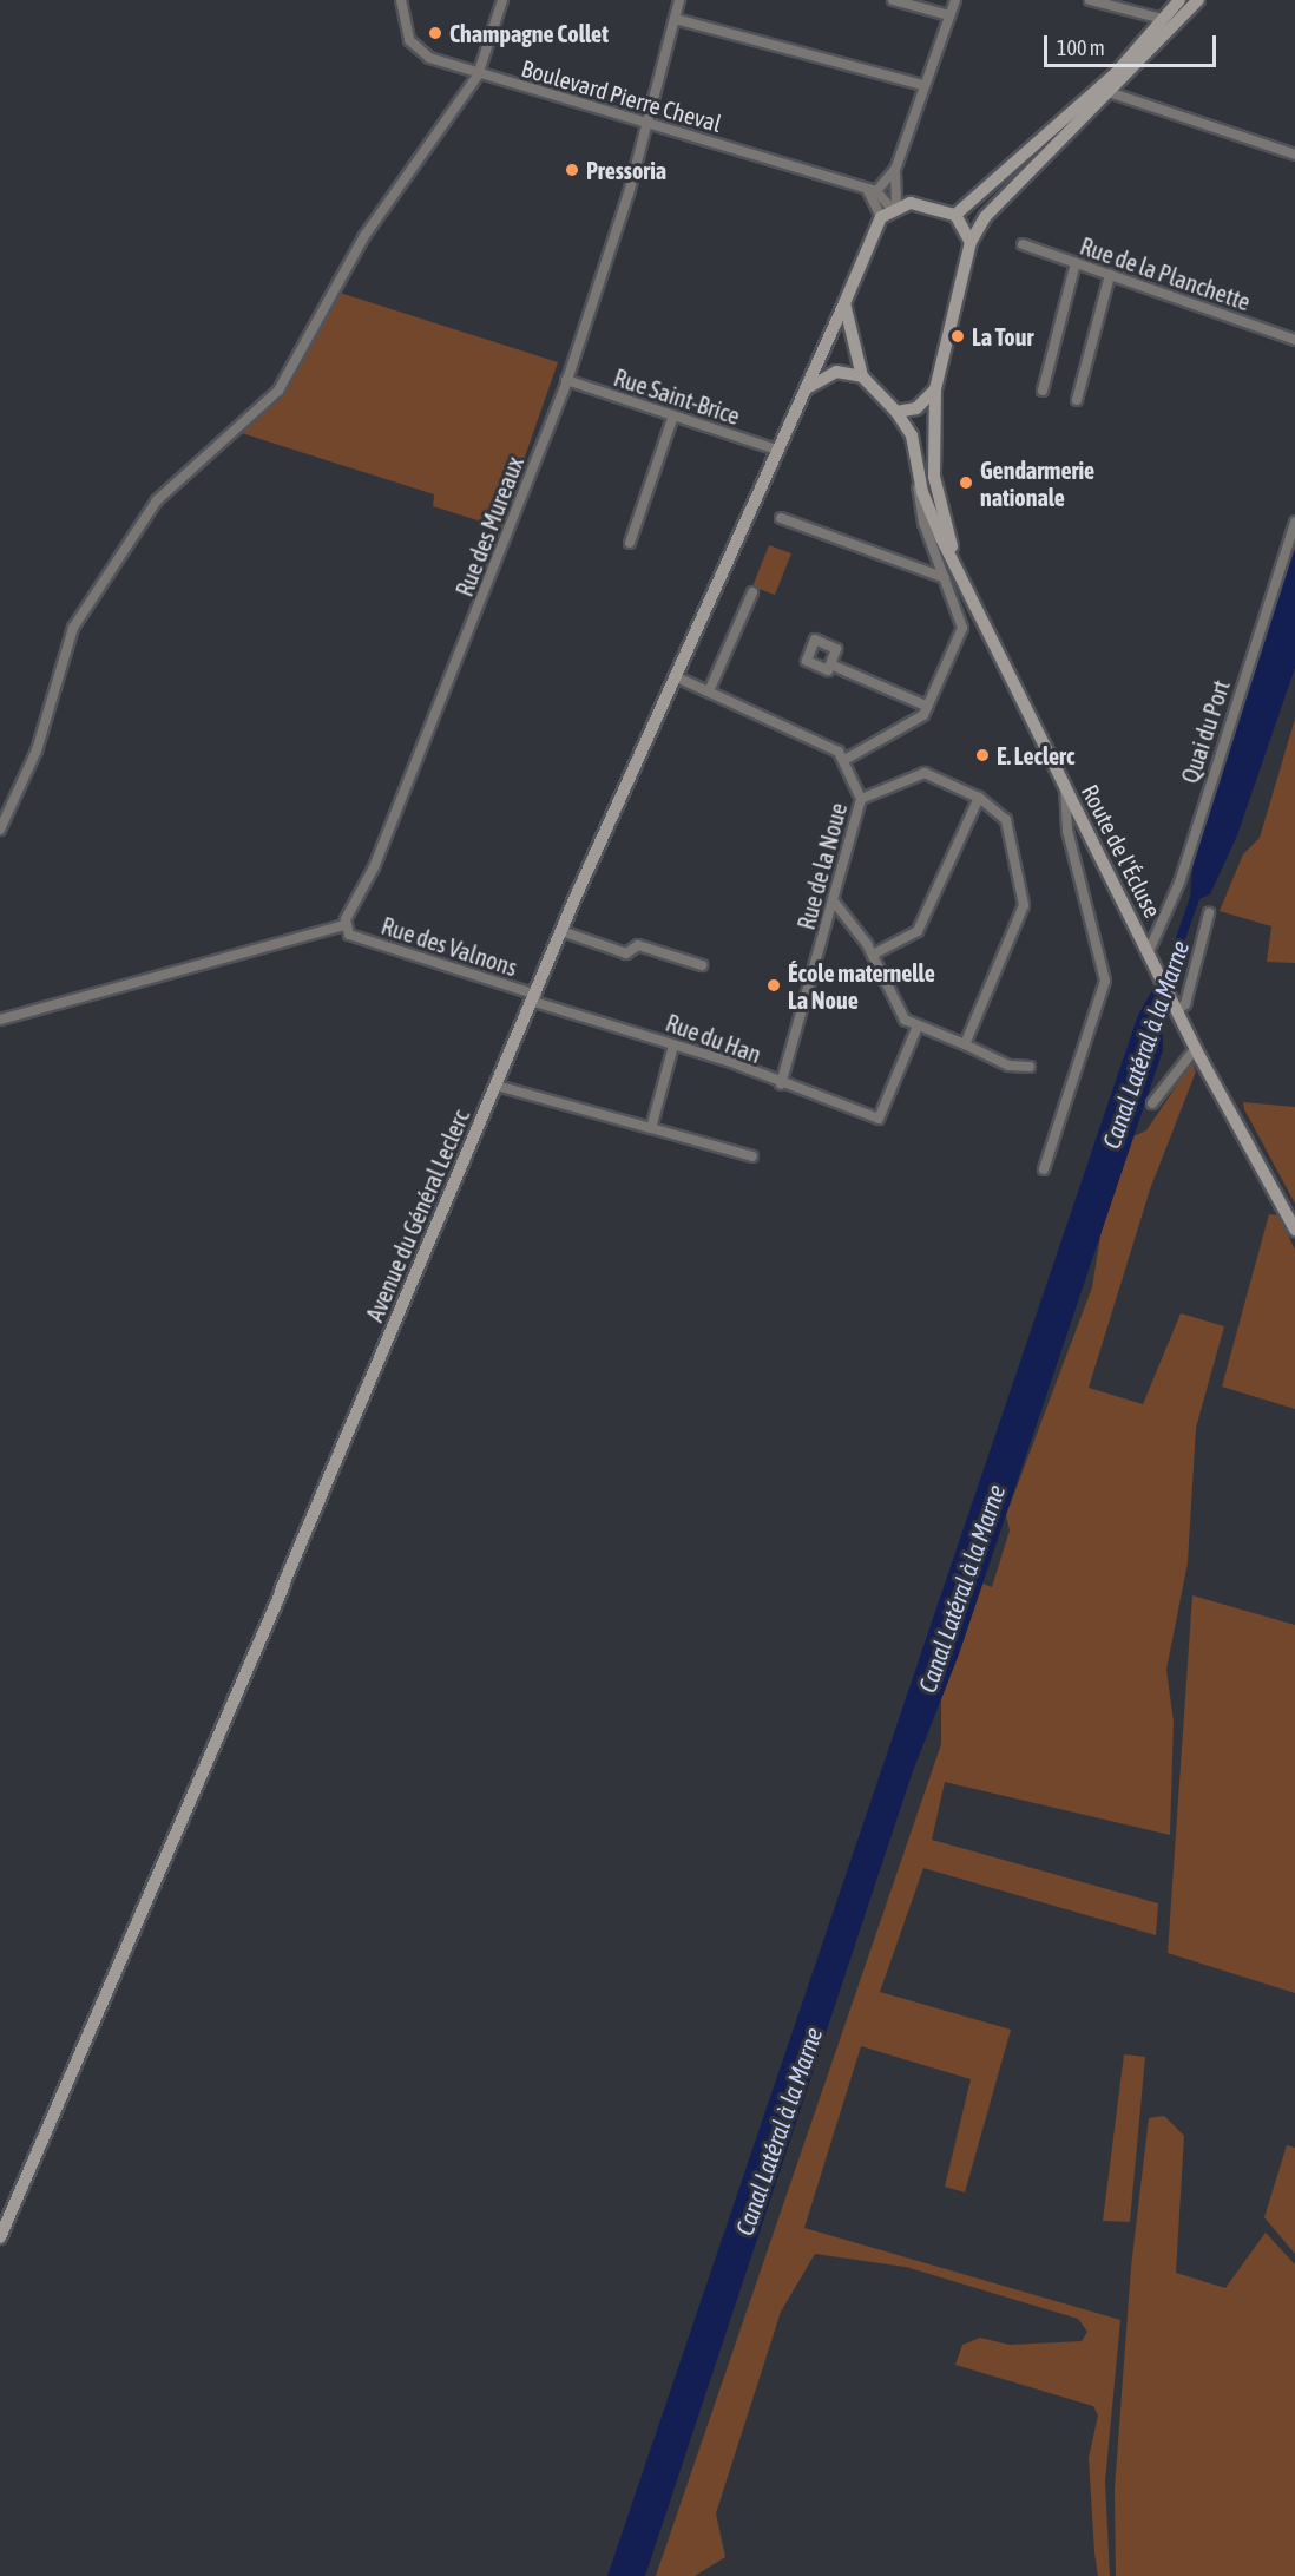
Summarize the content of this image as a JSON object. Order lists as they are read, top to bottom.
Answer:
{
  "streets": {
    "main road": ["Route de l'Écluse", "Avenue du Général Leclerc"],
    "street": [
      "Boulevard Pierre Cheval",
      "Rue de la Planchette",
      "Rue Saint-Brice",
      "Rue des Mureaux",
      "Quai du Port",
      "Rue de la Noue",
      "Rue des Valnons",
      "Rue du Han"
    ]
  },
  "crossings": [
    ["Boulevard Pierre Cheval", "Rue des Mureaux"],
    ["Rue Saint-Brice", "Rue des Mureaux"],
    ["Rue Saint-Brice", "Avenue du Général Leclerc"],
    ["Rue des Mureaux", "Rue des Valnons"],
    ["Quai du Port", "Route de l'Écluse"],
    ["Rue de la Noue", "Rue du Han"],
    ["Rue des Valnons", "Rue du Han"],
    ["Rue des Valnons", "Avenue du Général Leclerc"],
    ["Rue du Han", "Avenue du Général Leclerc"]
  ],
  "water": ["Canal Latéral à la Marne"],
  "places": [
    "Champagne Collet",
    "Pressoria",
    "La Tour",
    "Gendarmerie nationale",
    "E. Leclerc",
    "École maternelle La Noue"
  ],
  "scale_bar": "100 m"
}
